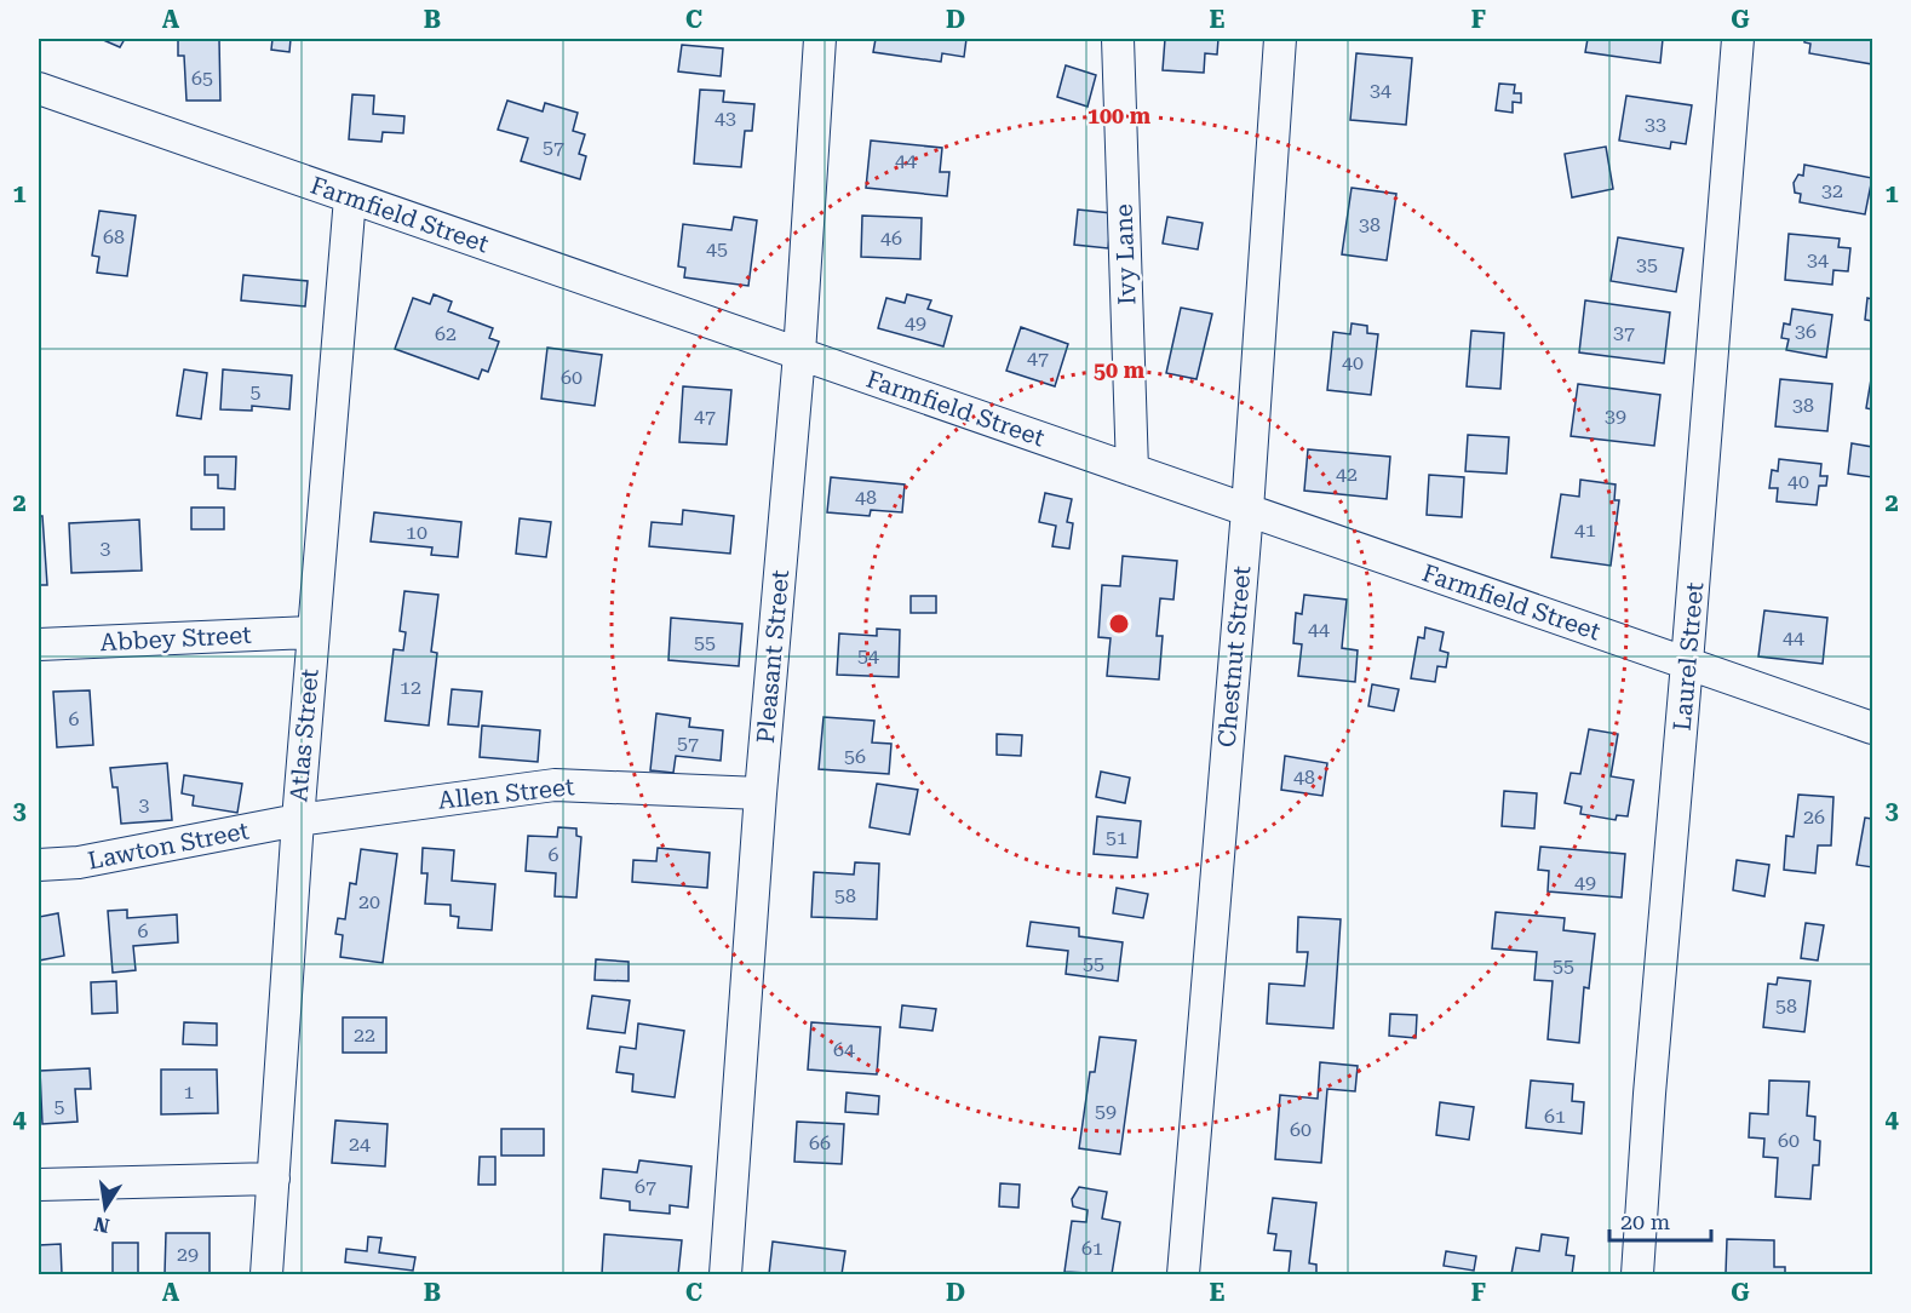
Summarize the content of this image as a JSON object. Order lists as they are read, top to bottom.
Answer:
{
  "streets": {
    "street": [
      "Farmfield Street",
      "Ivy Lane",
      "Abbey Street",
      "Pleasant Street",
      "Chestnut Street",
      "Laurel Street",
      "Atlas Street",
      "Allen Street",
      "Lawton Street"
    ]
  },
  "crossings": [
    ["Farmfield Street", "Ivy Lane"],
    ["Farmfield Street", "Pleasant Street"],
    ["Farmfield Street", "Chestnut Street"],
    ["Farmfield Street", "Laurel Street"],
    ["Farmfield Street", "Atlas Street"],
    ["Abbey Street", "Atlas Street"],
    ["Pleasant Street", "Allen Street"],
    ["Atlas Street", "Allen Street"],
    ["Atlas Street", "Lawton Street"],
    ["Allen Street", "Lawton Street"]
  ],
  "house_numbers": [
    "65",
    "34",
    "43",
    "33",
    "57",
    "44",
    "32",
    "38",
    "68",
    "46",
    "45",
    "34",
    "35",
    "49",
    "36",
    "37",
    "62",
    "47",
    "40",
    "60",
    "5",
    "38",
    "47",
    "39",
    "42",
    "40",
    "48",
    "41",
    "10",
    "3",
    "44",
    "44",
    "55",
    "54",
    "12",
    "6",
    "57",
    "56",
    "48",
    "3",
    "26",
    "51",
    "6",
    "49",
    "58",
    "20",
    "6",
    "55",
    "55",
    "58",
    "22",
    "64",
    "1",
    "5",
    "59",
    "61",
    "60",
    "60",
    "66",
    "24",
    "67",
    "61",
    "29"
  ],
  "scale_bar": "20 m",
  "north": "bottom",
  "grid": {
    "columns": [
      "A",
      "B",
      "C",
      "D",
      "E",
      "F",
      "G"
    ],
    "rows": [
      "1",
      "2",
      "3",
      "4"
    ]
  },
  "rings": ["100 m", "50 m"]
}
